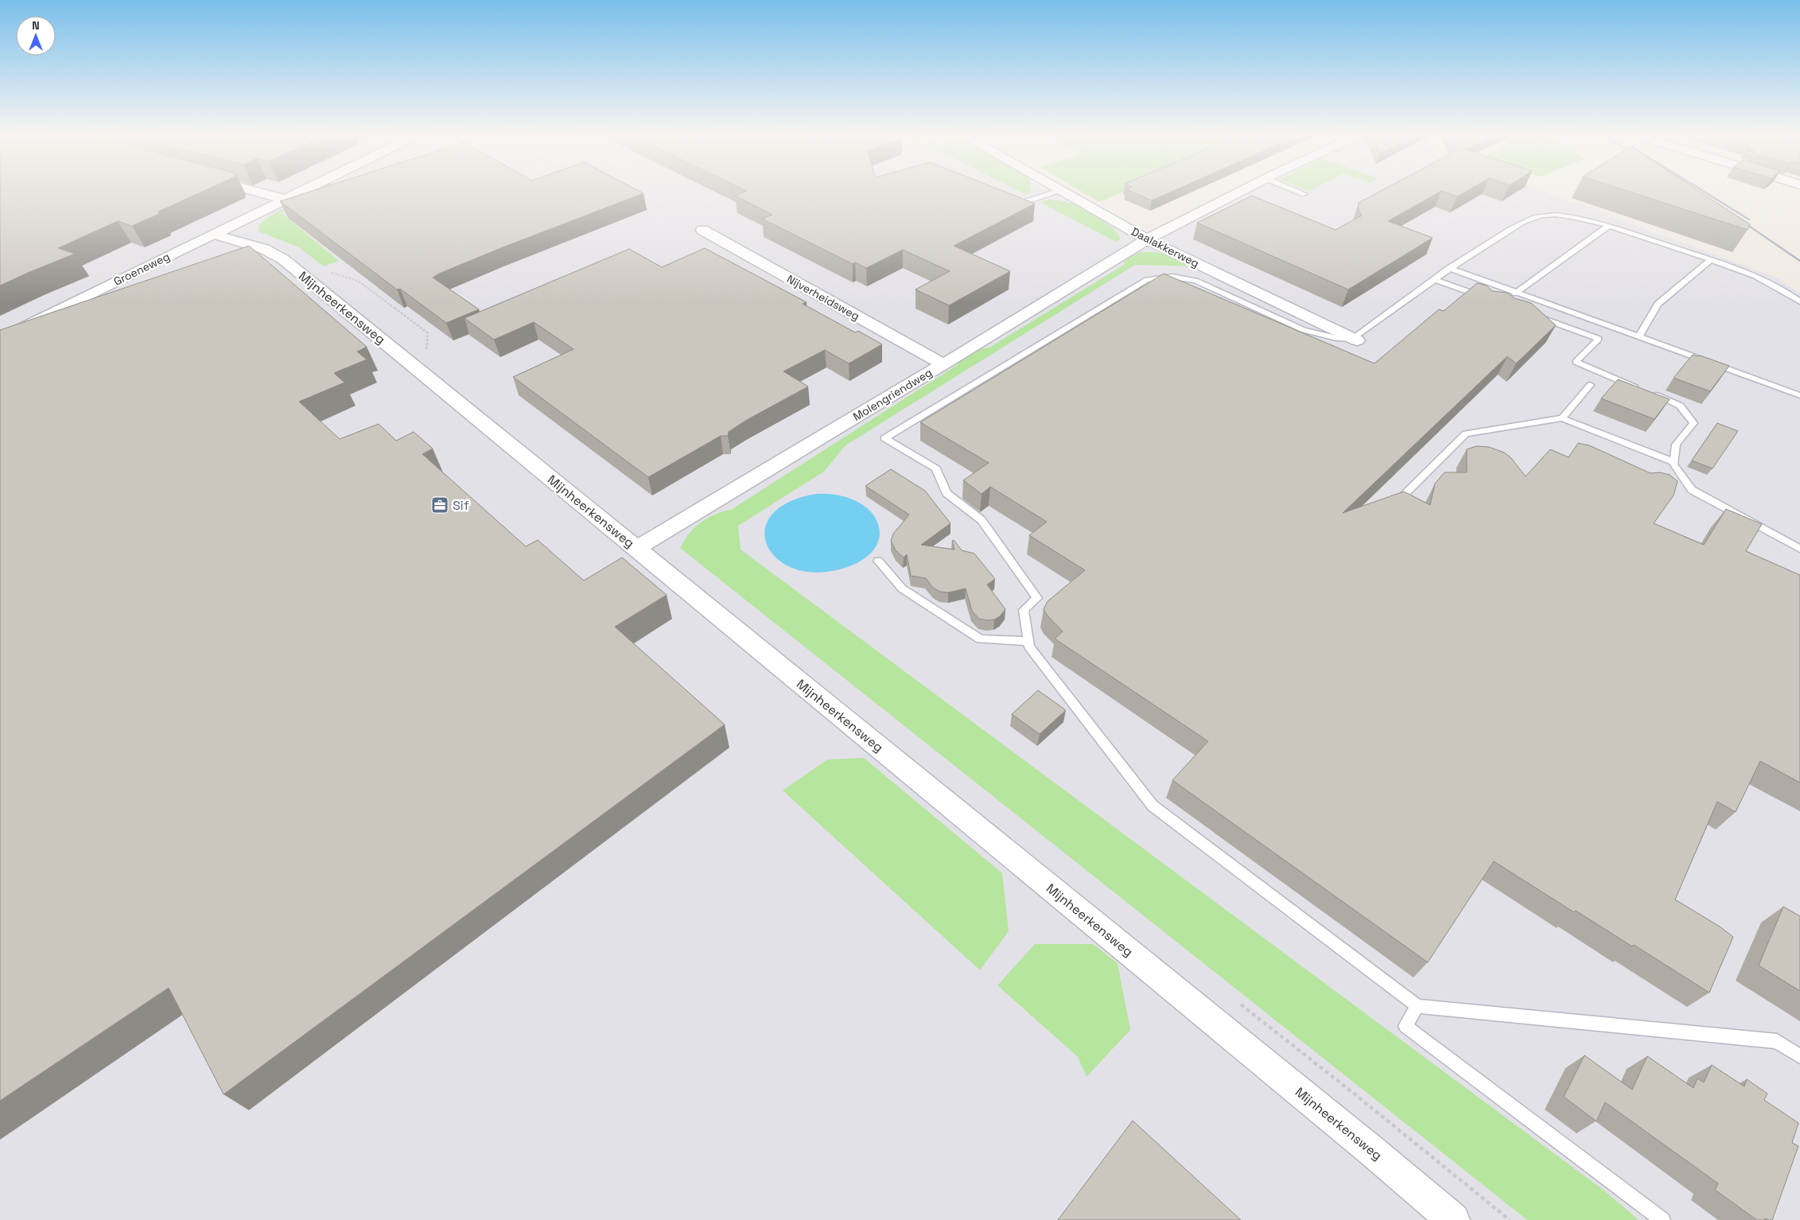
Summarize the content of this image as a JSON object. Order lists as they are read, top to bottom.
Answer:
{
  "streets": {
    "street": [
      "Daalakkerweg",
      "Groeneweg",
      "Nijverheidsweg",
      "Mijnheerkensweg",
      "Molengriendweg"
    ]
  },
  "crossings": [
    ["Daalakkerweg", "Molengriendweg"],
    ["Groeneweg", "Mijnheerkensweg"],
    ["Nijverheidsweg", "Molengriendweg"],
    ["Mijnheerkensweg", "Molengriendweg"]
  ],
  "places": {
    "office": ["Sif"]
  },
  "north": "top"
}
